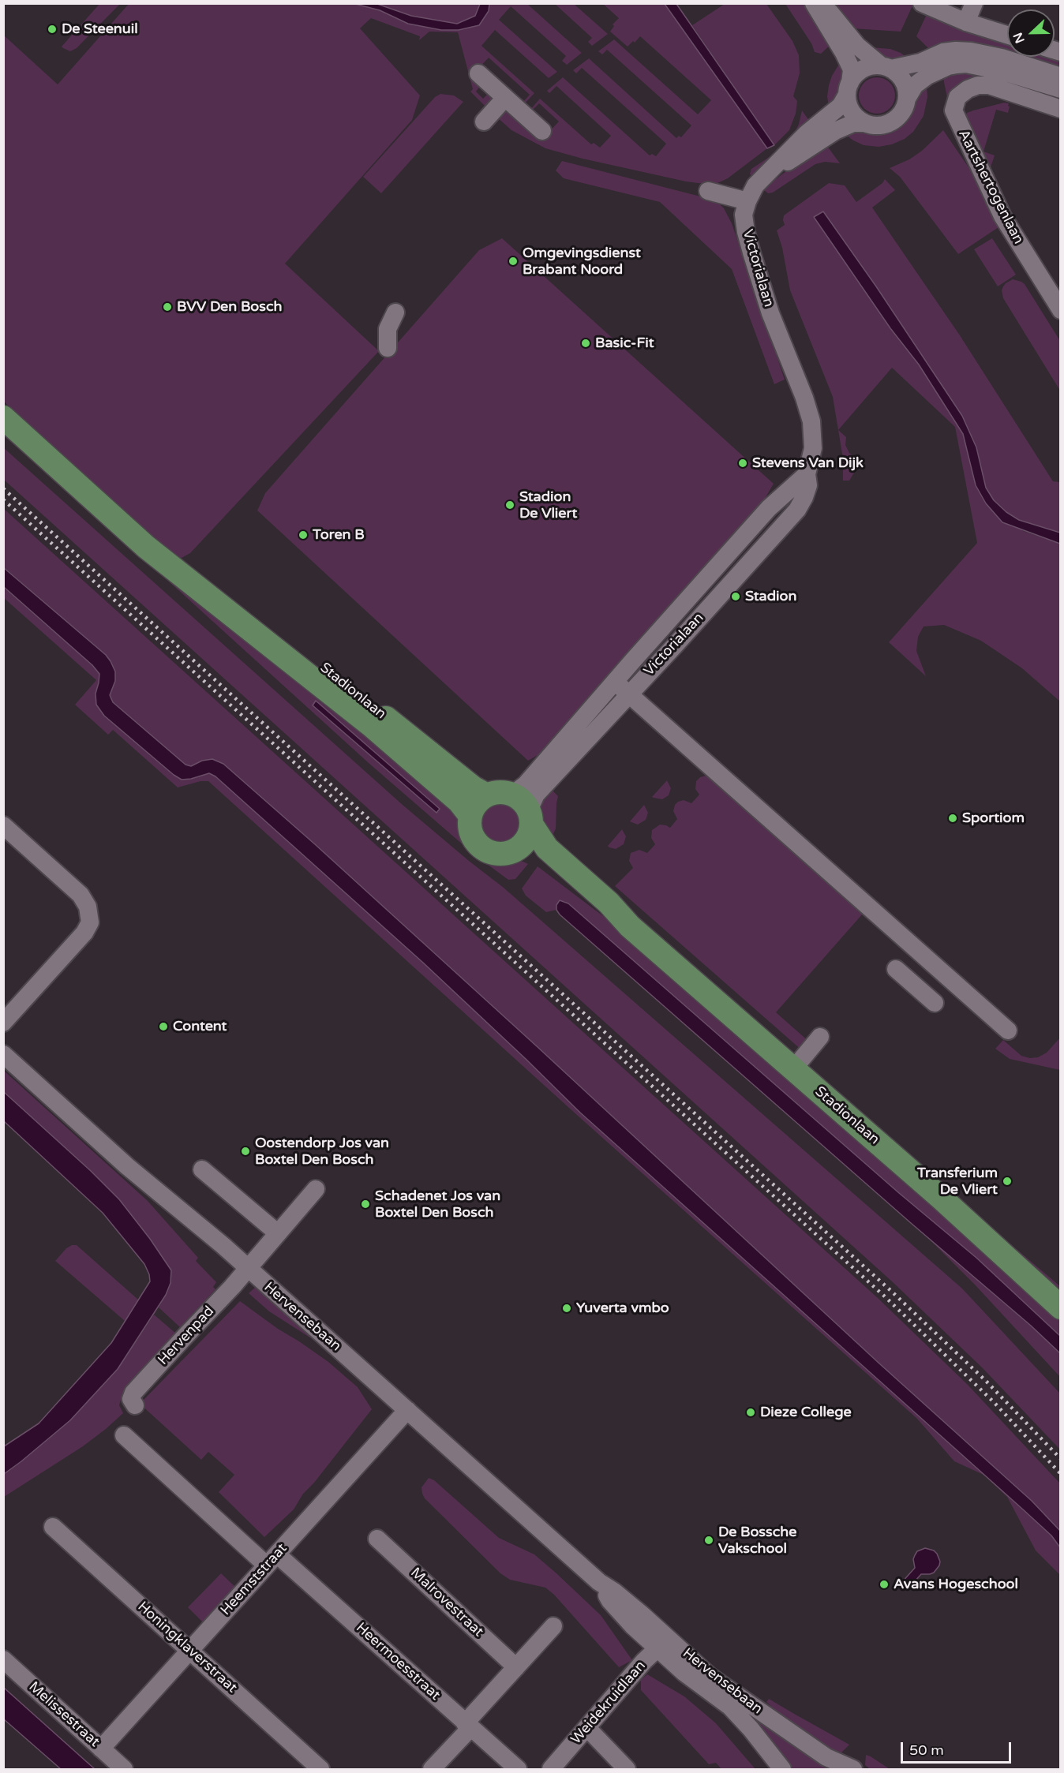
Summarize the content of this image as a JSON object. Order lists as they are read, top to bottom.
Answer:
{
  "streets": {
    "main road": ["Stadionlaan"],
    "street": [
      "Aartshertogenlaan",
      "Victorialaan",
      "Hervensebaan",
      "Hervenpad",
      "Heemststraat",
      "Malrovestraat",
      "Honingklaverstraat",
      "Heermoesstraat",
      "Weidekruidlaan",
      "Melissestraat"
    ]
  },
  "crossings": [
    ["Victorialaan", "Stadionlaan"],
    ["Hervensebaan", "Hervenpad"],
    ["Hervensebaan", "Heemststraat"],
    ["Hervensebaan", "Weidekruidlaan"],
    ["Heemststraat", "Honingklaverstraat"],
    ["Heemststraat", "Heermoesstraat"],
    ["Heemststraat", "Melissestraat"]
  ],
  "places": [
    "De Steenuil",
    "Omgevingsdienst Brabant Noord",
    "BVV Den Bosch",
    "Basic-Fit",
    "Stevens Van Dijk",
    "Stadion De Vliert",
    "Toren B",
    "Stadion",
    "Sportiom",
    "Content",
    "Oostendorp Jos van Boxtel Den Bosch",
    "Transferium De Vliert",
    "Schadenet Jos van Boxtel Den Bosch",
    "Yuverta vmbo",
    "Dieze College",
    "De Bossche Vakschool",
    "Avans Hogeschool"
  ],
  "scale_bar": "50 m",
  "north": "left"
}
